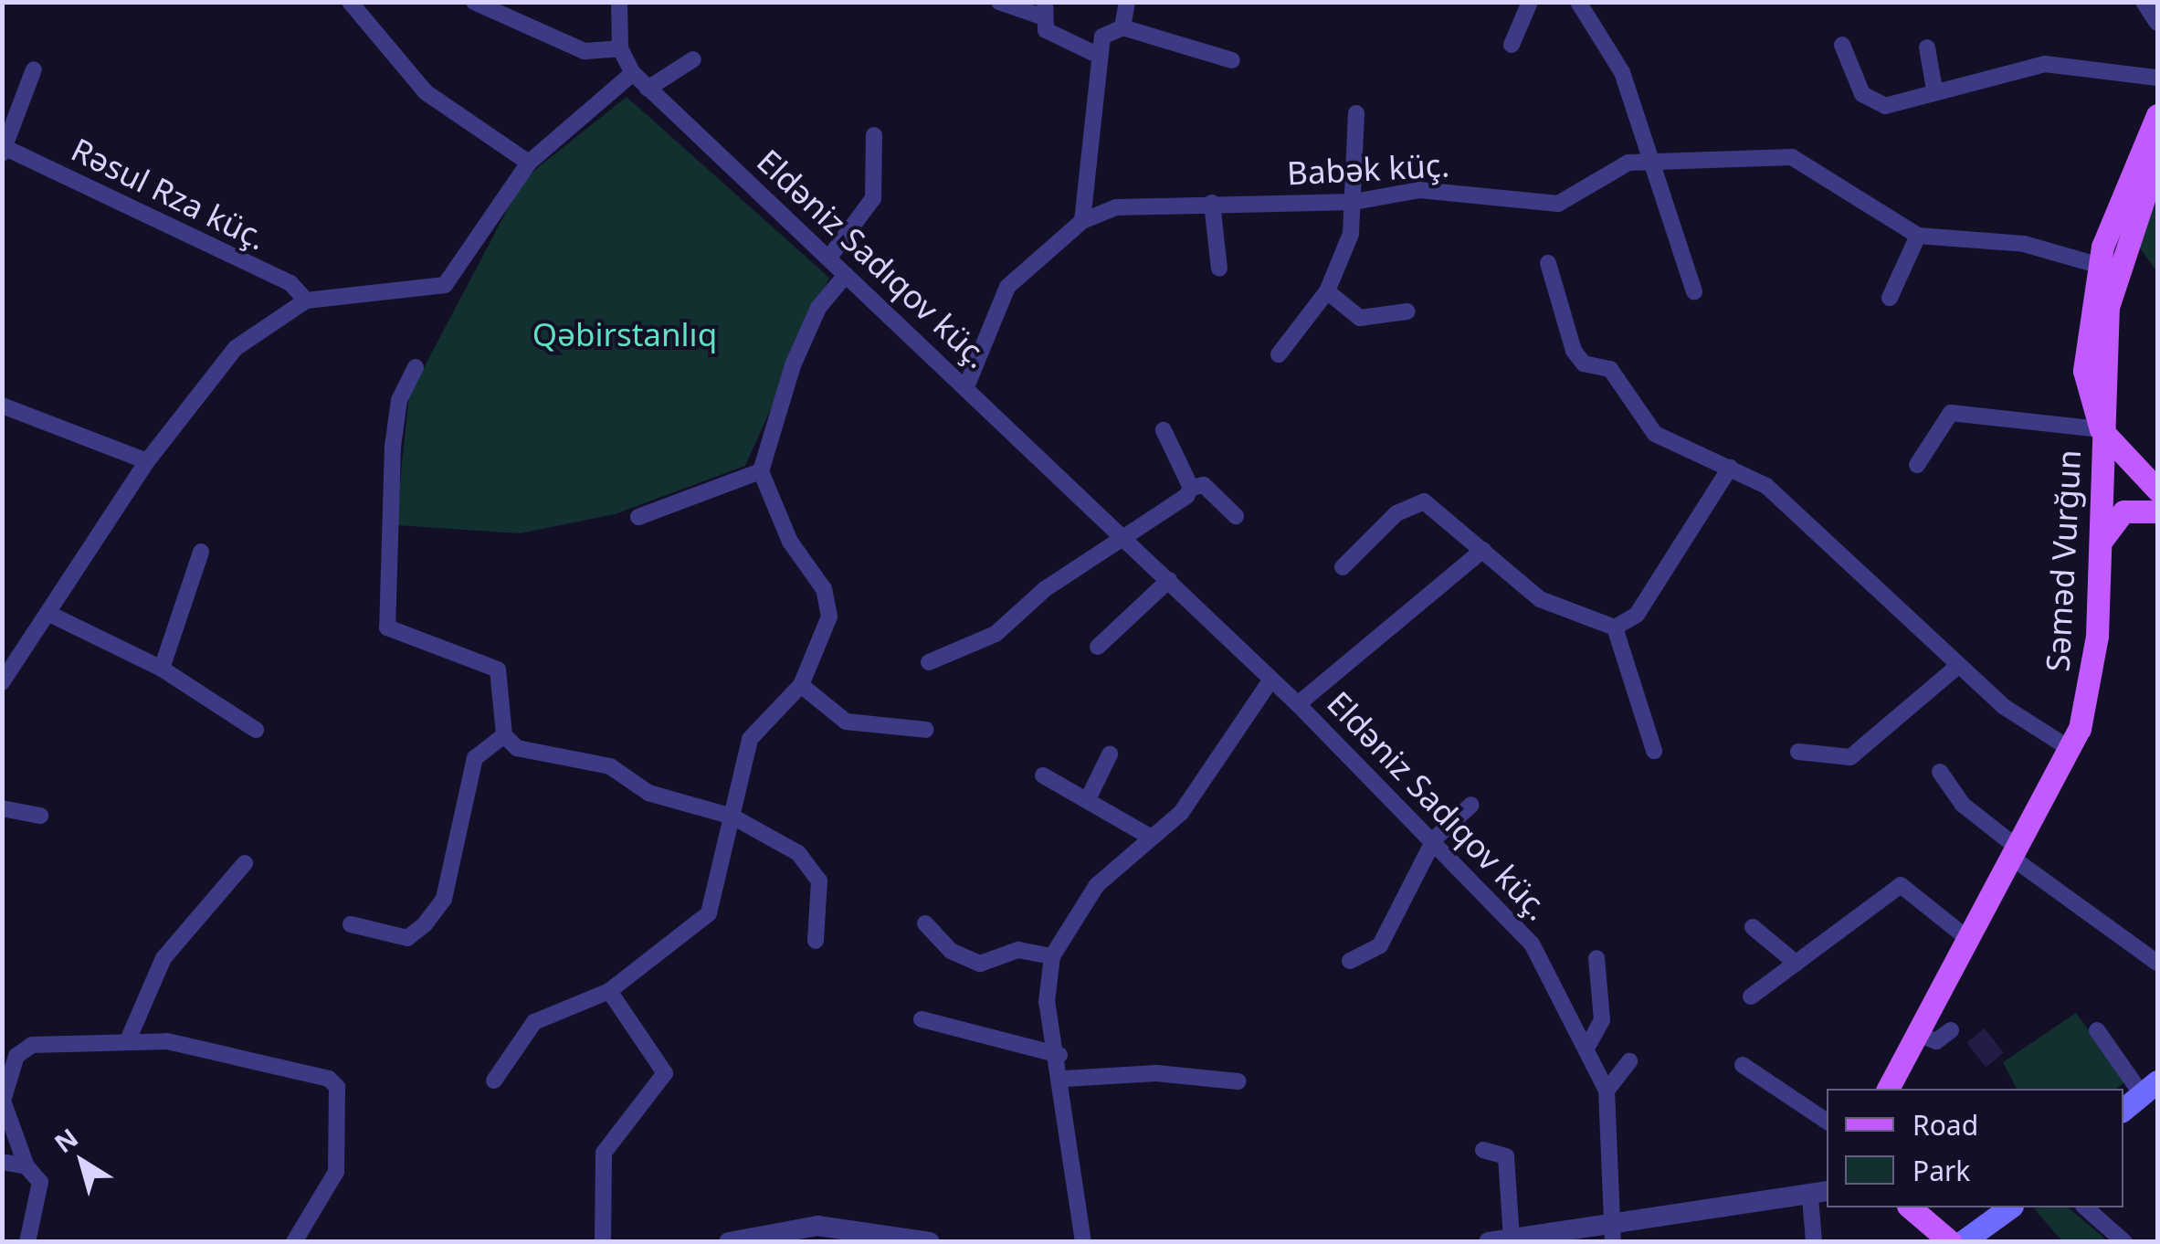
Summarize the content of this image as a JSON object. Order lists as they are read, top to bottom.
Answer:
{
  "streets": {
    "main road": ["Səməd Vurğun"],
    "street": ["Babək küç.", "Rəsul Rza küç.", "Eldəniz Sadıqov küç."]
  },
  "crossings": [
    ["Babək küç.", "Eldəniz Sadıqov küç."]
  ],
  "parks": ["Qəbirstanlıq"],
  "legend": ["Road", "Park"],
  "north": "top left"
}
